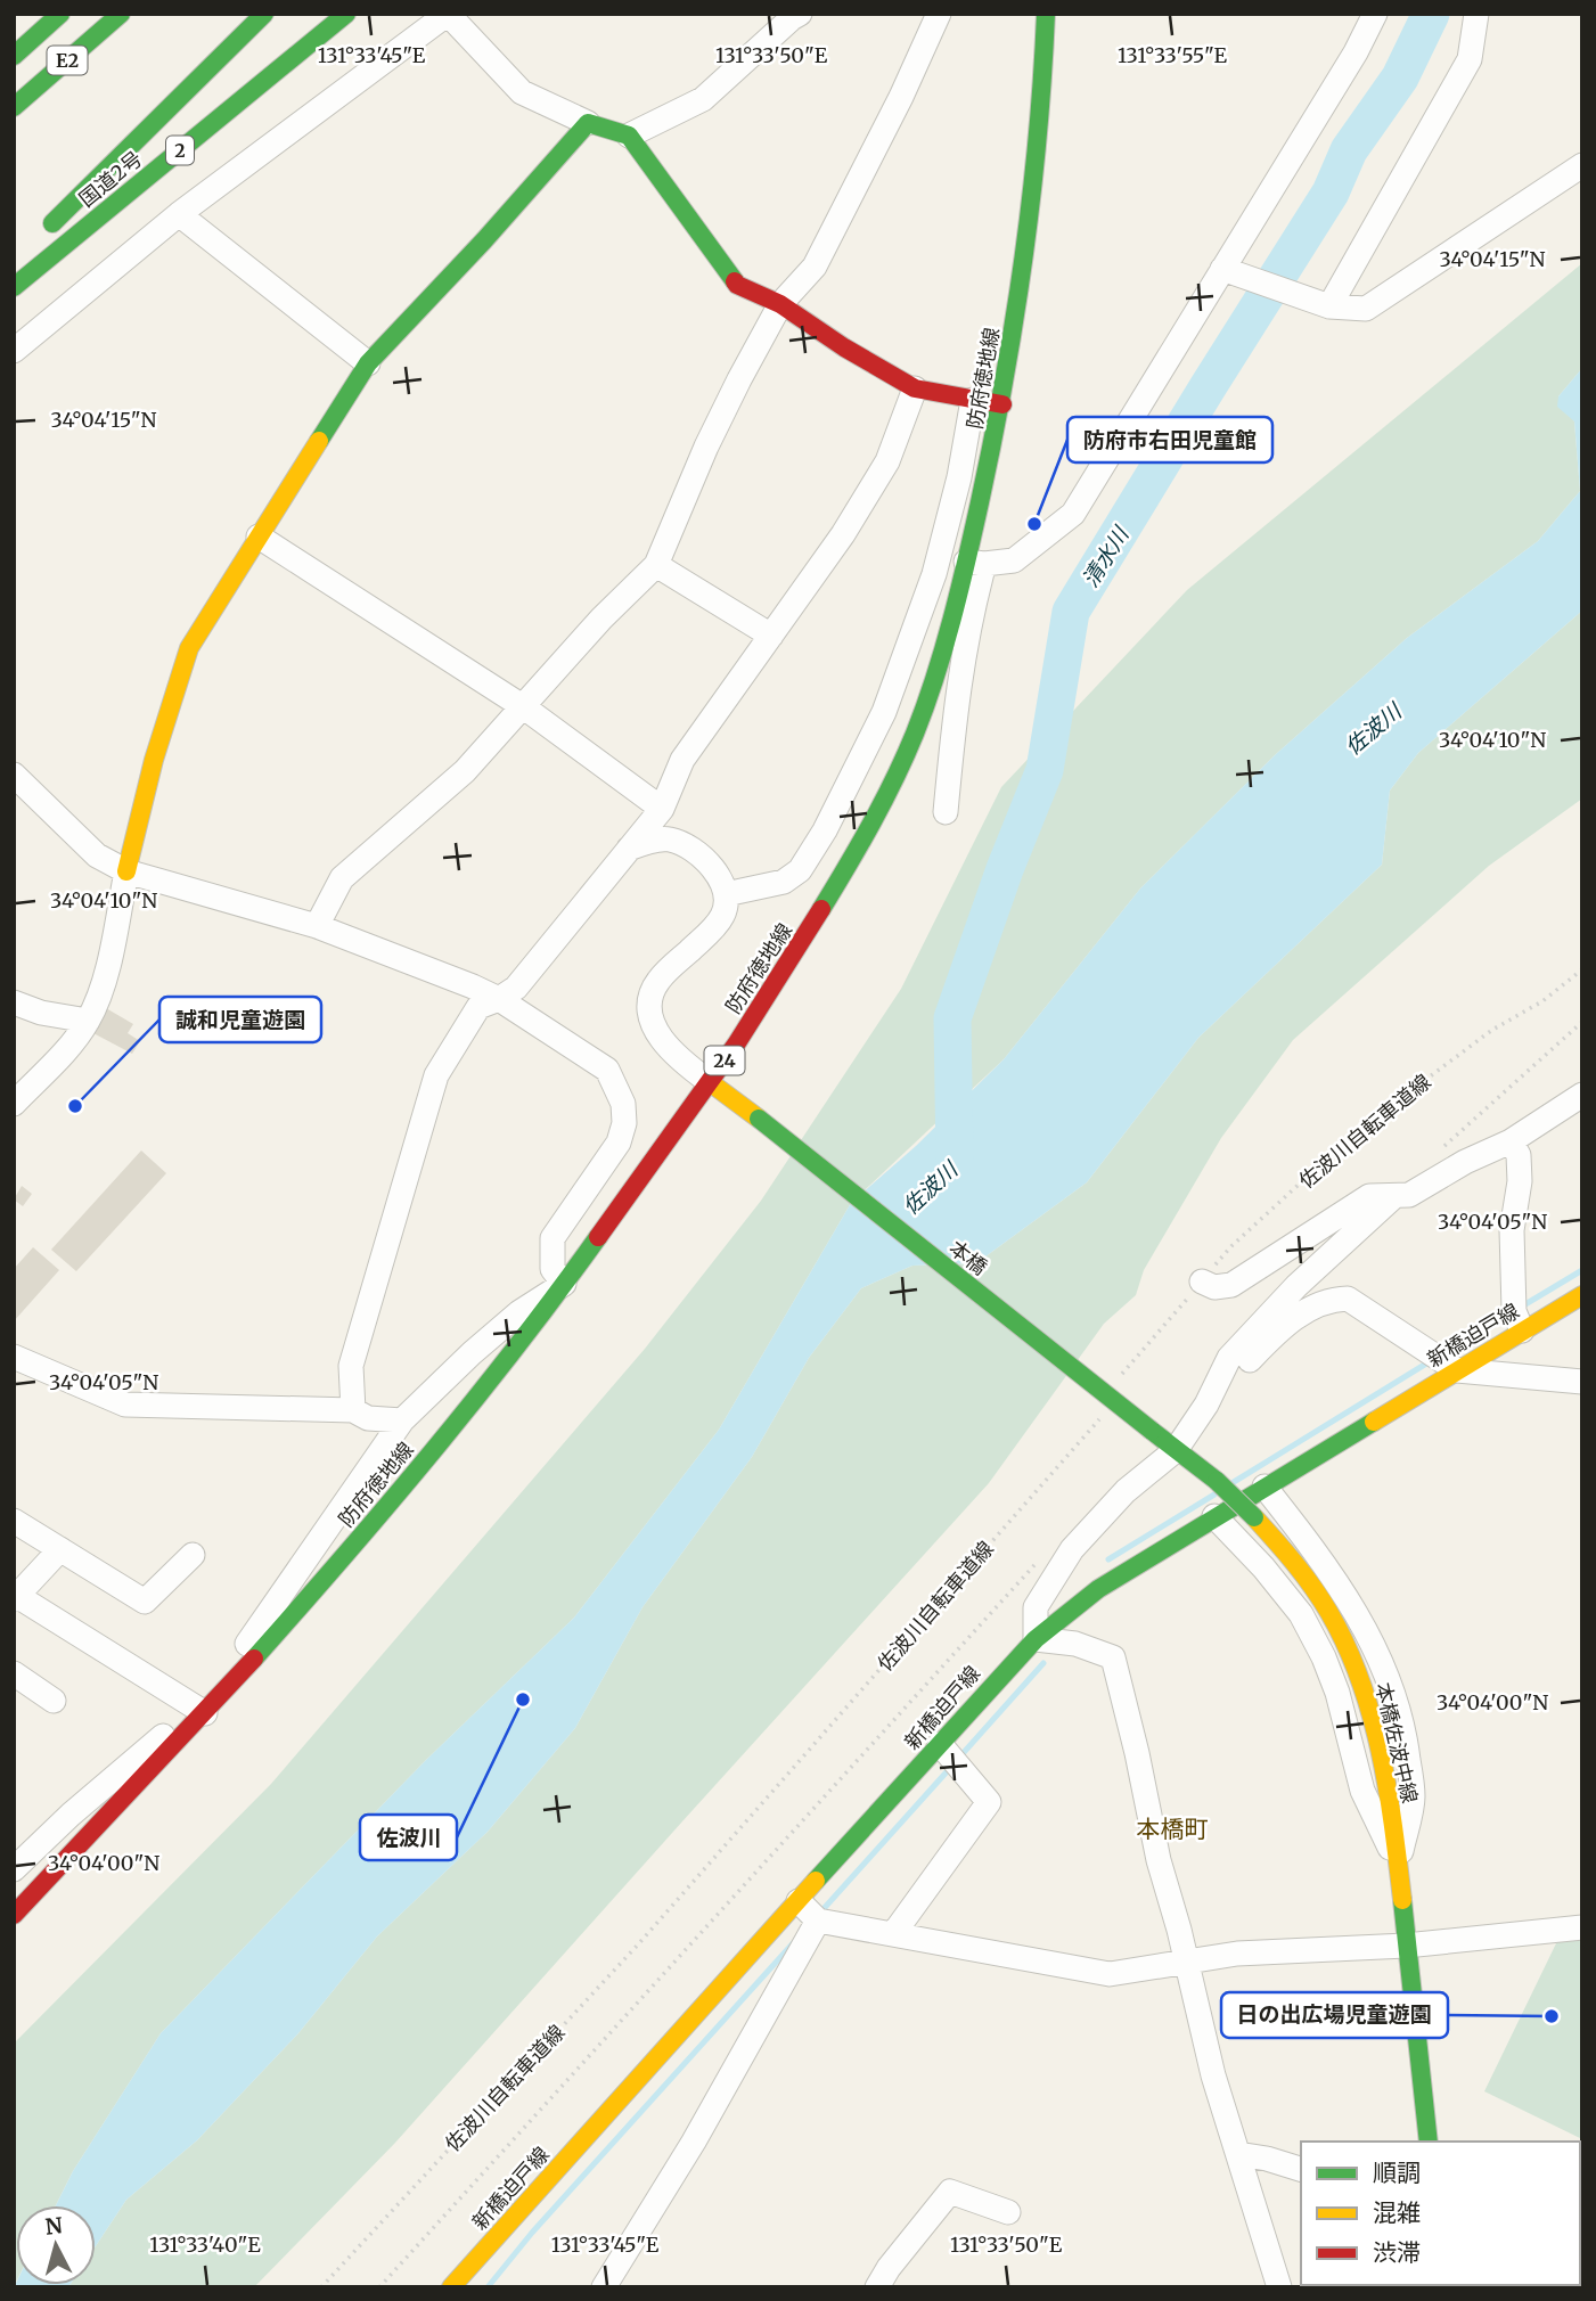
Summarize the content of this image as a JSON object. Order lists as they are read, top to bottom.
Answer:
{
  "streets": {
    "main road": [
      "E2",
      "2",
      "国道2号",
      "防府徳地線",
      "24",
      "本橋",
      "新橋迫戸線",
      "本橋佐波中線"
    ],
    "path": ["佐波川自転車道線"]
  },
  "crossings": [
    ["防府徳地線", "本橋"],
    ["本橋", "本橋佐波中線"]
  ],
  "districts": ["本橋町"],
  "water": ["清水川", "佐波川"],
  "places": [
    "防府市右田児童館",
    "誠和児童遊園",
    "佐波川",
    "日の出広場児童遊園"
  ],
  "legend": ["順調", "混雑", "渋滞"],
  "north": "top",
  "coordinates": [
    "131°33'45\"E",
    "131°33'50\"E",
    "131°33'55\"E",
    "34°04'15\"N",
    "34°04'10\"N",
    "34°04'05\"N",
    "34°04'00\"N",
    "131°33'40\"E"
  ]
}
